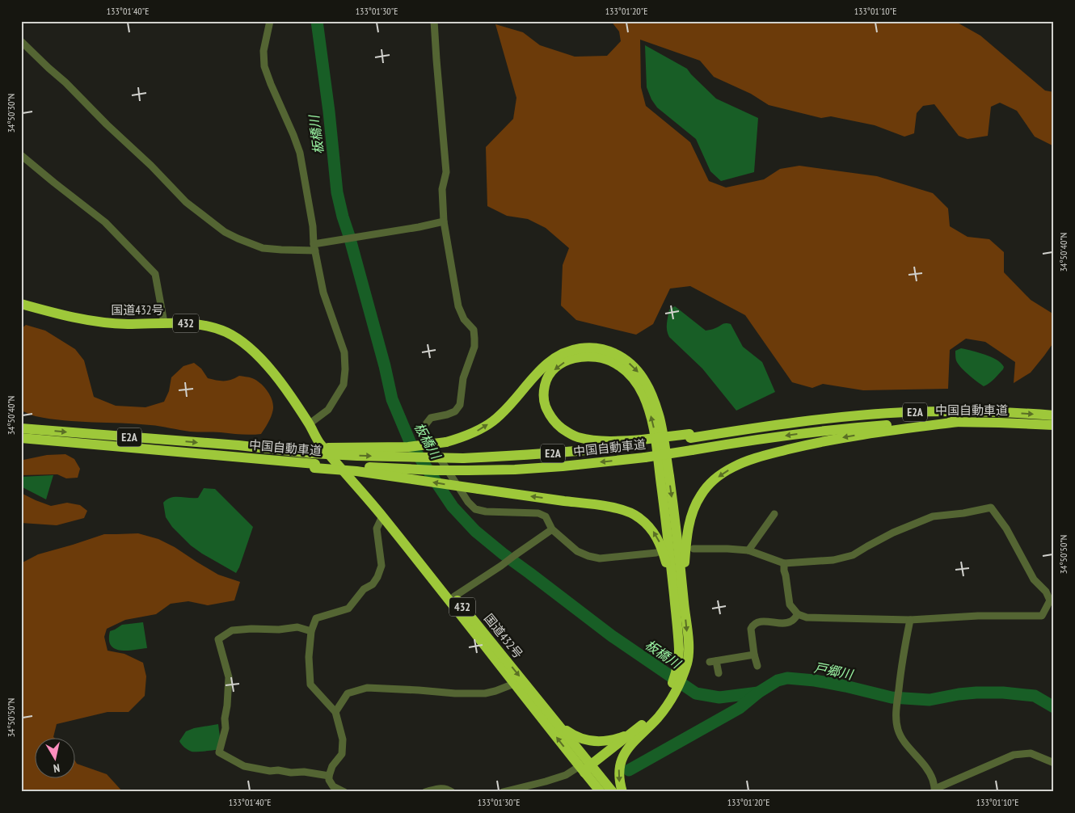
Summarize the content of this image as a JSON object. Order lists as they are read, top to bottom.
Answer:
{
  "streets": {
    "highway": [
      "国道432号",
      "432",
      "中国自動車道",
      "E2A"
    ]
  },
  "water": ["板橋川", "戸郷川"],
  "north": "bottom",
  "coordinates": [
    "133°01'40\"E",
    "133°01'30\"E",
    "133°01'20\"E",
    "133°01'10\"E",
    "34°50'30\"N",
    "34°50'40\"N",
    "34°50'50\"N"
  ]
}
